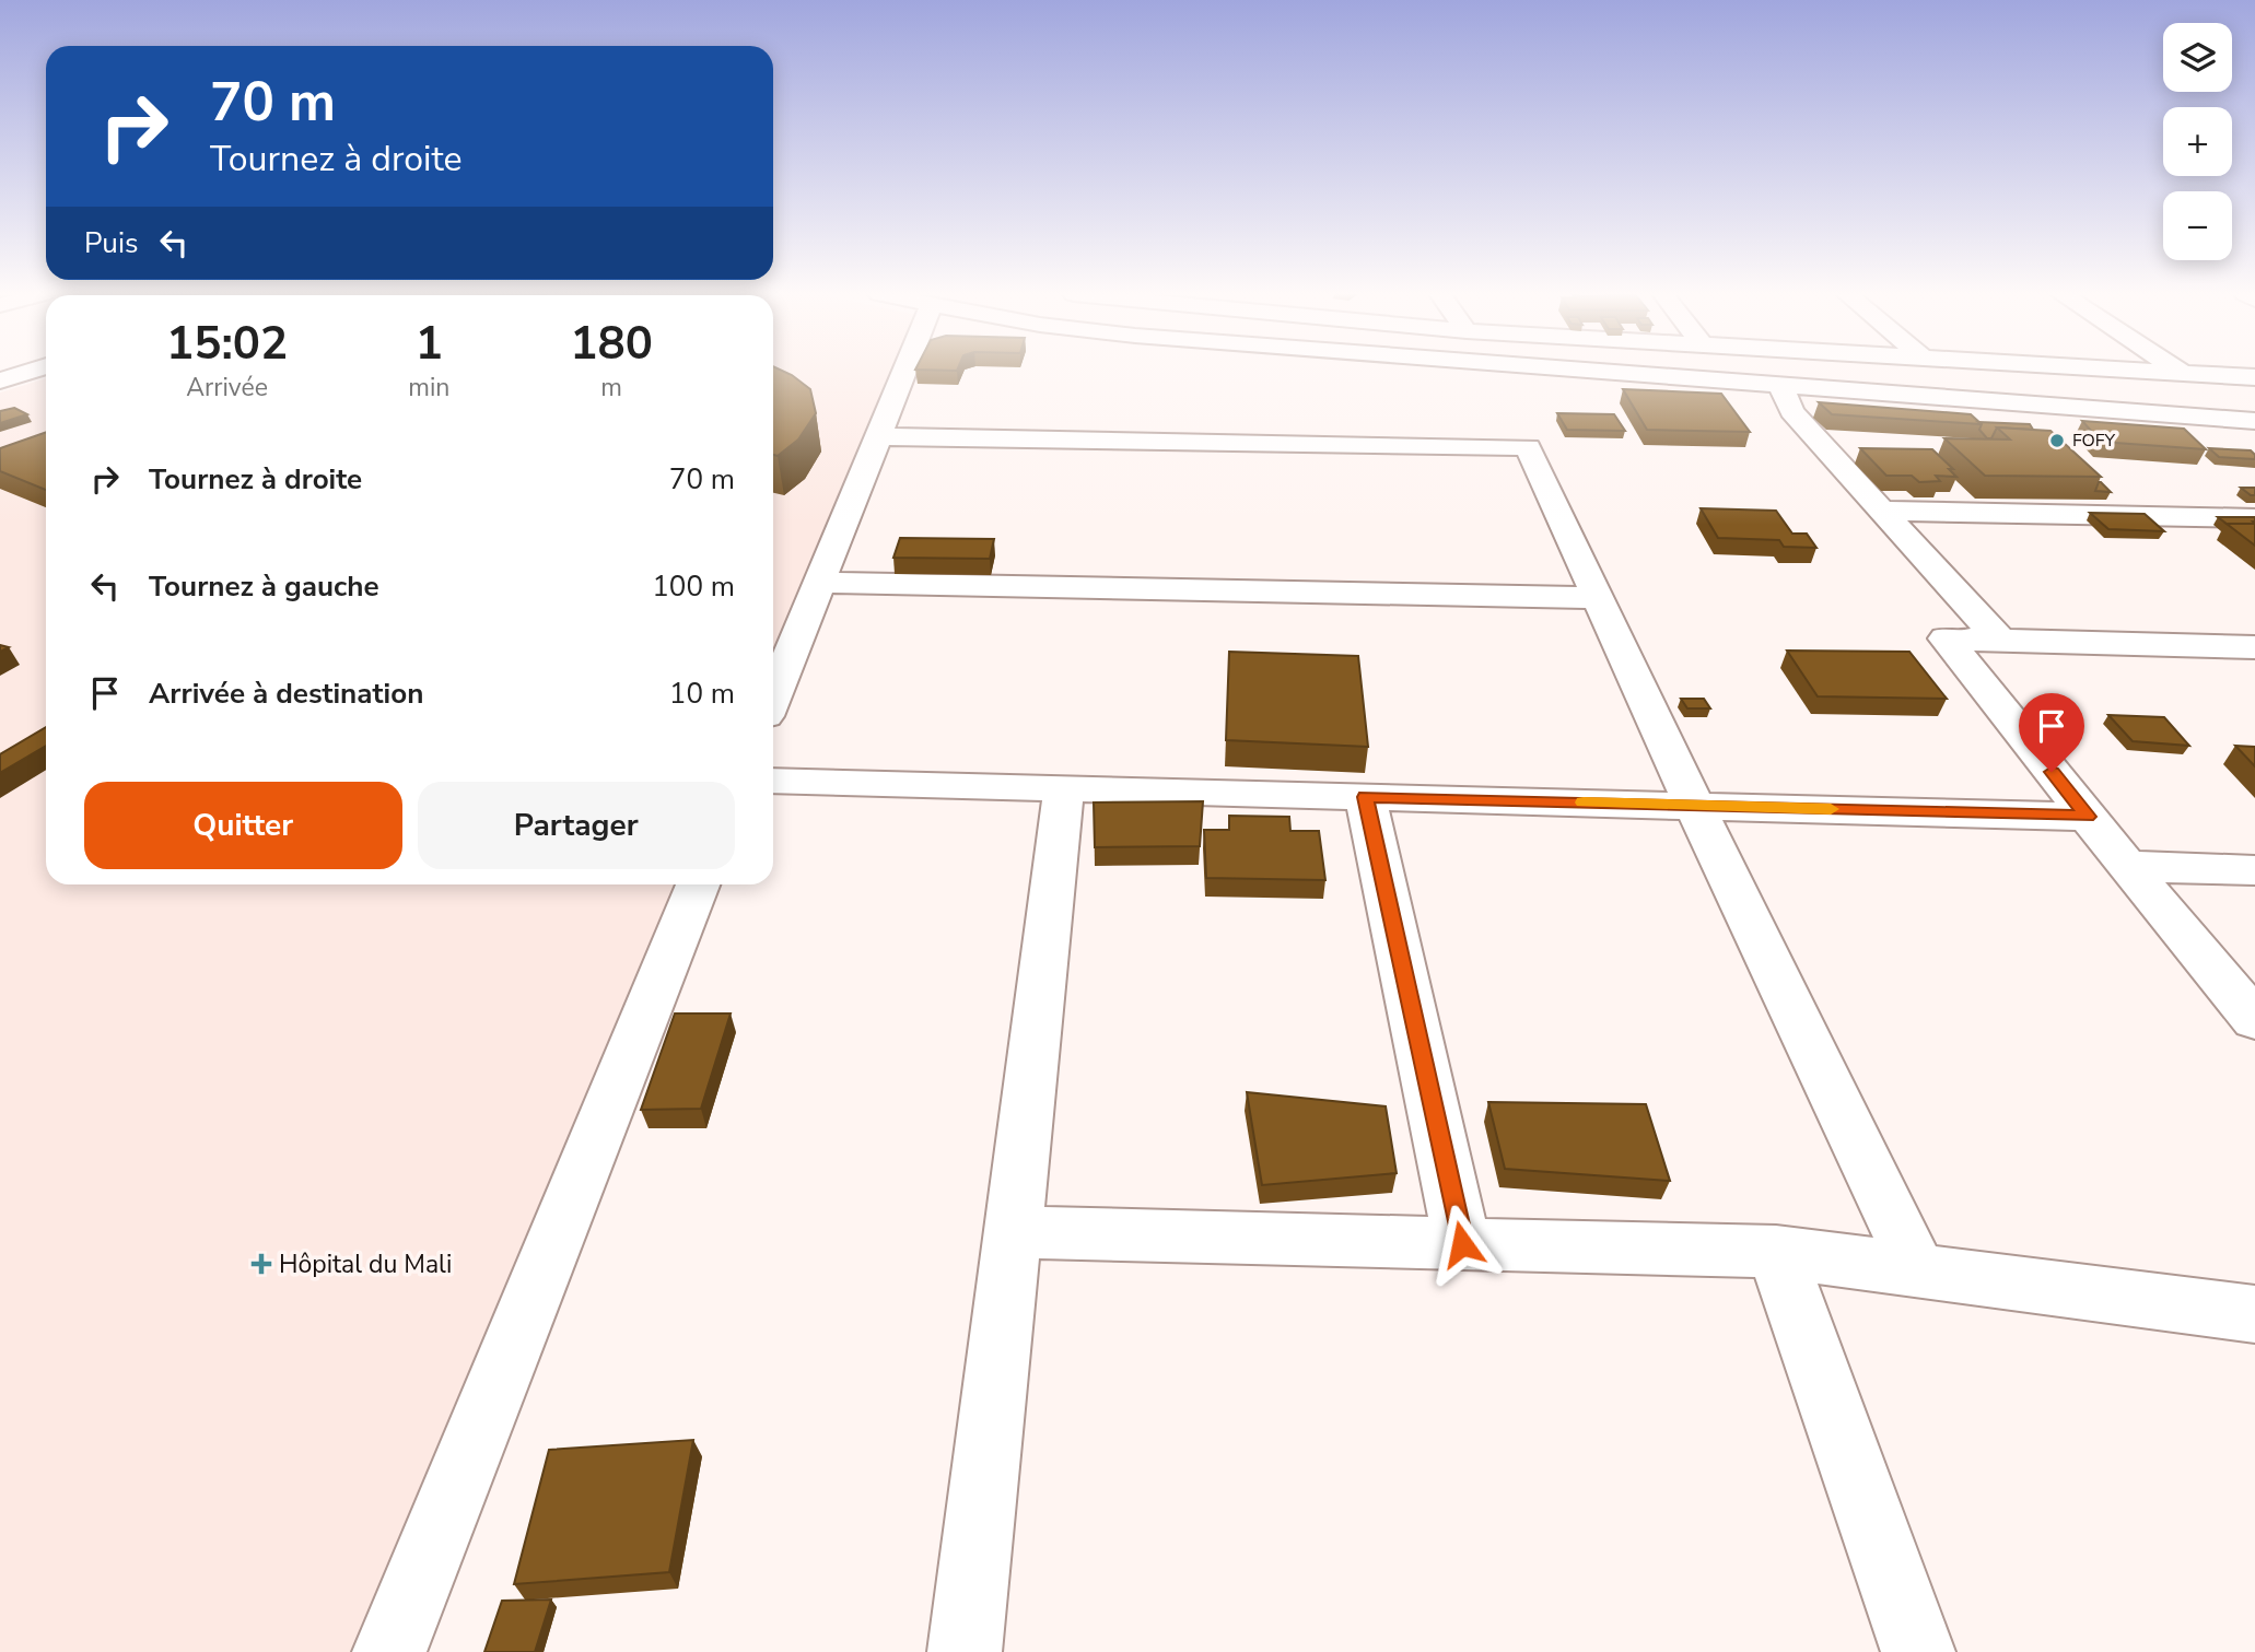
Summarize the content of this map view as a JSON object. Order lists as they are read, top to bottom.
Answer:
{
  "places": {
    "other": ["FOFY"],
    "health": ["Hôpital du Mali"]
  },
  "page": {
    "map_buttons": ["+", "−"],
    "turn": ["70 m", "Tournez à droite"],
    "then": "Puis",
    "eta": [
      "15:02",
      "Arrivée",
      "1",
      "min",
      "180",
      "m"
    ],
    "list": [
      {
        "name": "Tournez à droite",
        "value": "70 m"
      },
      {
        "name": "Tournez à gauche",
        "value": "100 m"
      },
      {
        "name": "Arrivée à destination",
        "value": "10 m"
      }
    ],
    "buttons": ["Quitter", "Partager"]
  }
}
